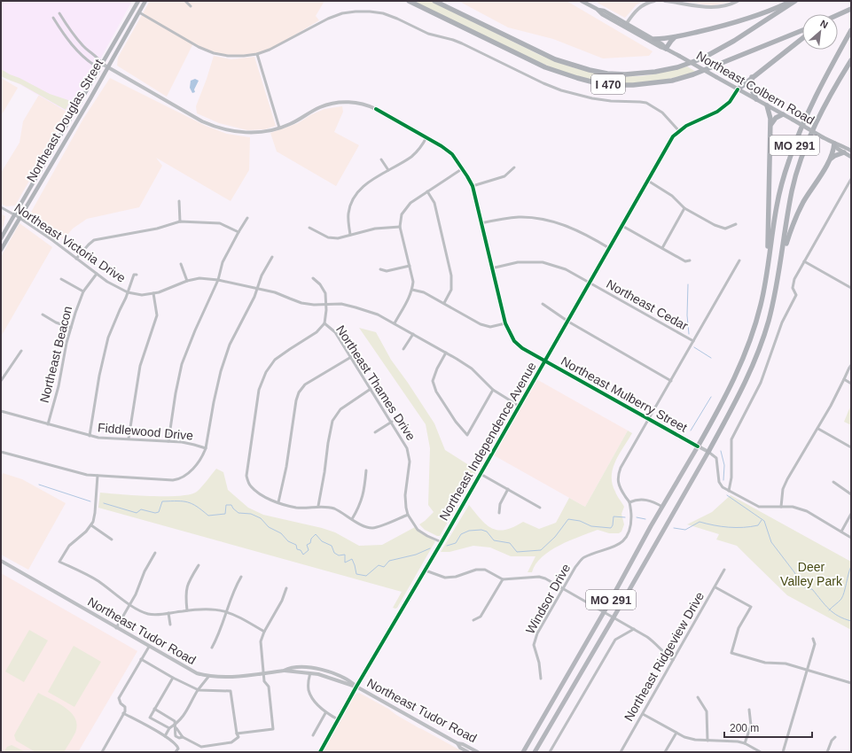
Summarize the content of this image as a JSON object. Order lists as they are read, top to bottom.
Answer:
{
  "streets": {
    "highway": ["I 470", "MO 291"],
    "main road": ["Northeast Colbern Road", "Northeast Douglas Street"],
    "street": [
      "Northeast Victoria Drive",
      "Northeast Cedar",
      "Northeast Beacon",
      "Northeast Thames Drive",
      "Northeast Mulberry Street",
      "Fiddlewood Drive",
      "Northeast Independence Avenue",
      "Windsor Drive",
      "Northeast Tudor Road",
      "Northeast Ridgeview Drive"
    ]
  },
  "crossings": [
    ["Northeast Colbern Road", "Northeast Independence Avenue"],
    ["Northeast Douglas Street", "Northeast Victoria Drive"],
    ["Northeast Douglas Street", "Northeast Mulberry Street"],
    ["MO 291", "Northeast Mulberry Street"],
    ["Northeast Victoria Drive", "Northeast Beacon"],
    ["Northeast Victoria Drive", "Northeast Independence Avenue"],
    ["Northeast Cedar", "Northeast Mulberry Street"],
    ["Northeast Cedar", "Northeast Independence Avenue"],
    ["Northeast Cedar", "Windsor Drive"],
    ["Northeast Beacon", "Fiddlewood Drive"],
    ["Northeast Thames Drive", "Northeast Independence Avenue"],
    ["Northeast Mulberry Street", "Northeast Independence Avenue"],
    ["Northeast Mulberry Street", "Windsor Drive"],
    ["Northeast Independence Avenue", "Northeast Tudor Road"]
  ],
  "parks": ["Deer Valley Park"],
  "scale_bar": "200 m",
  "north": "top right"
}
